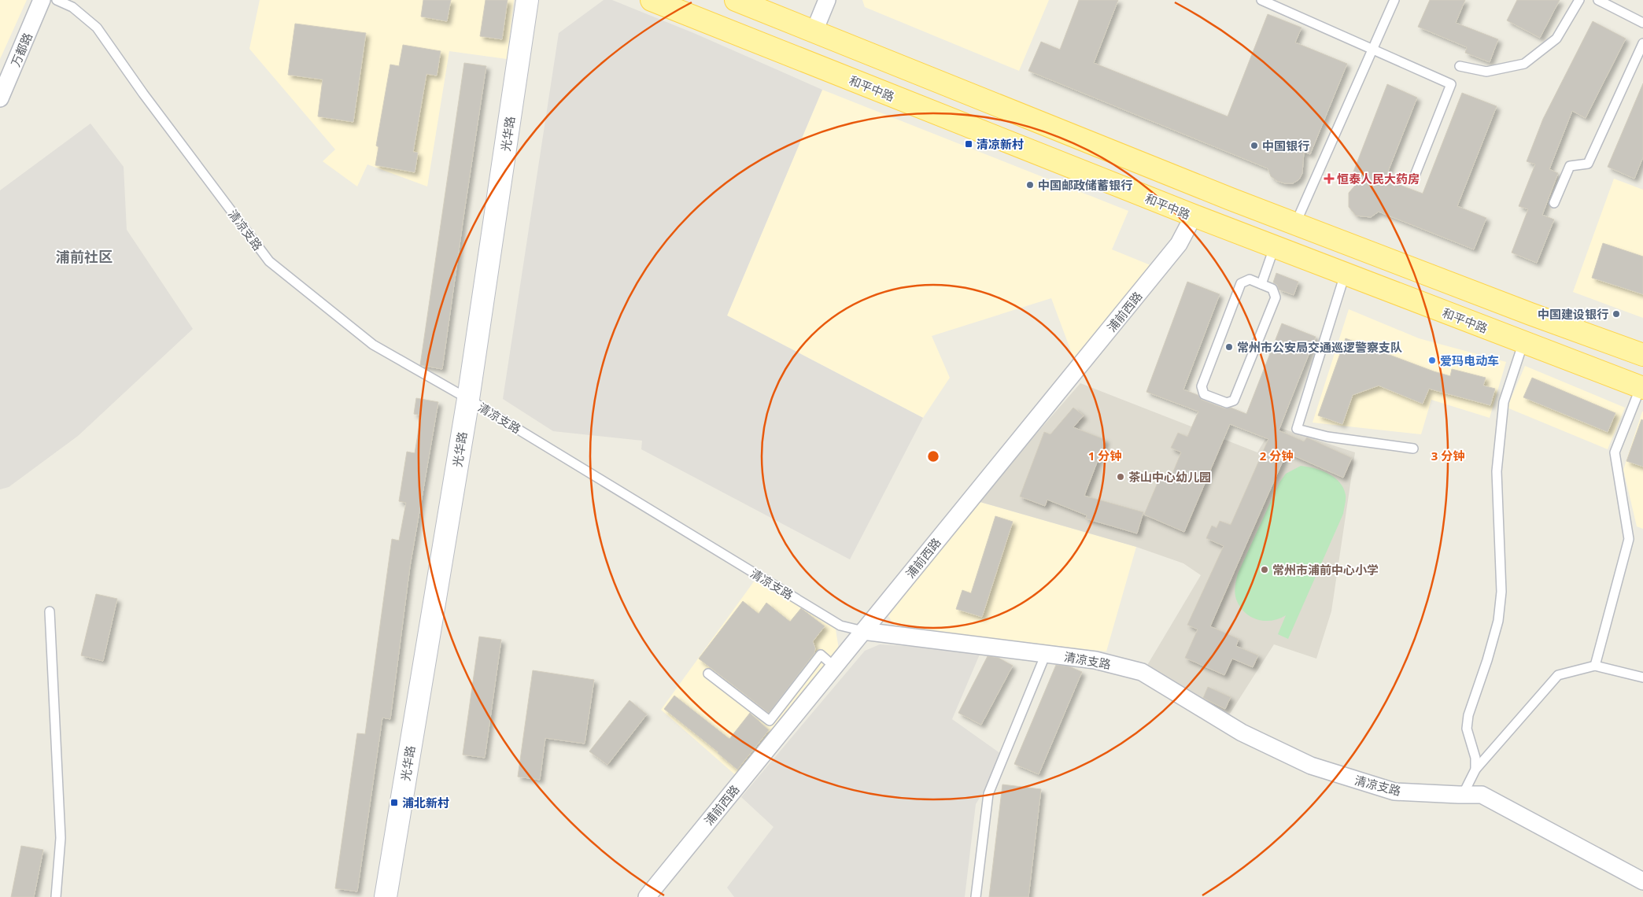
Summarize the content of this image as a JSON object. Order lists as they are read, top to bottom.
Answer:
{
  "streets": {
    "main road": ["和平中路", "光华路"],
    "street": ["万都路", "清凉支路", "浦前西路"]
  },
  "crossings": [
    ["和平中路", "浦前西路"],
    ["光华路", "清凉支路"],
    ["清凉支路", "浦前西路"]
  ],
  "districts": ["浦前社区"],
  "places": {
    "transit": ["清凉新村", "浦北新村"],
    "other": [
      "中国银行",
      "中国邮政储蓄银行",
      "中国建设银行",
      "常州市公安局交通巡逻警察支队",
      "爱玛电动车",
      "茶山中心幼儿园",
      "常州市浦前中心小学"
    ],
    "health": ["恒泰人民大药房"]
  },
  "rings": ["1 分钟", "2 分钟", "3 分钟"]
}
